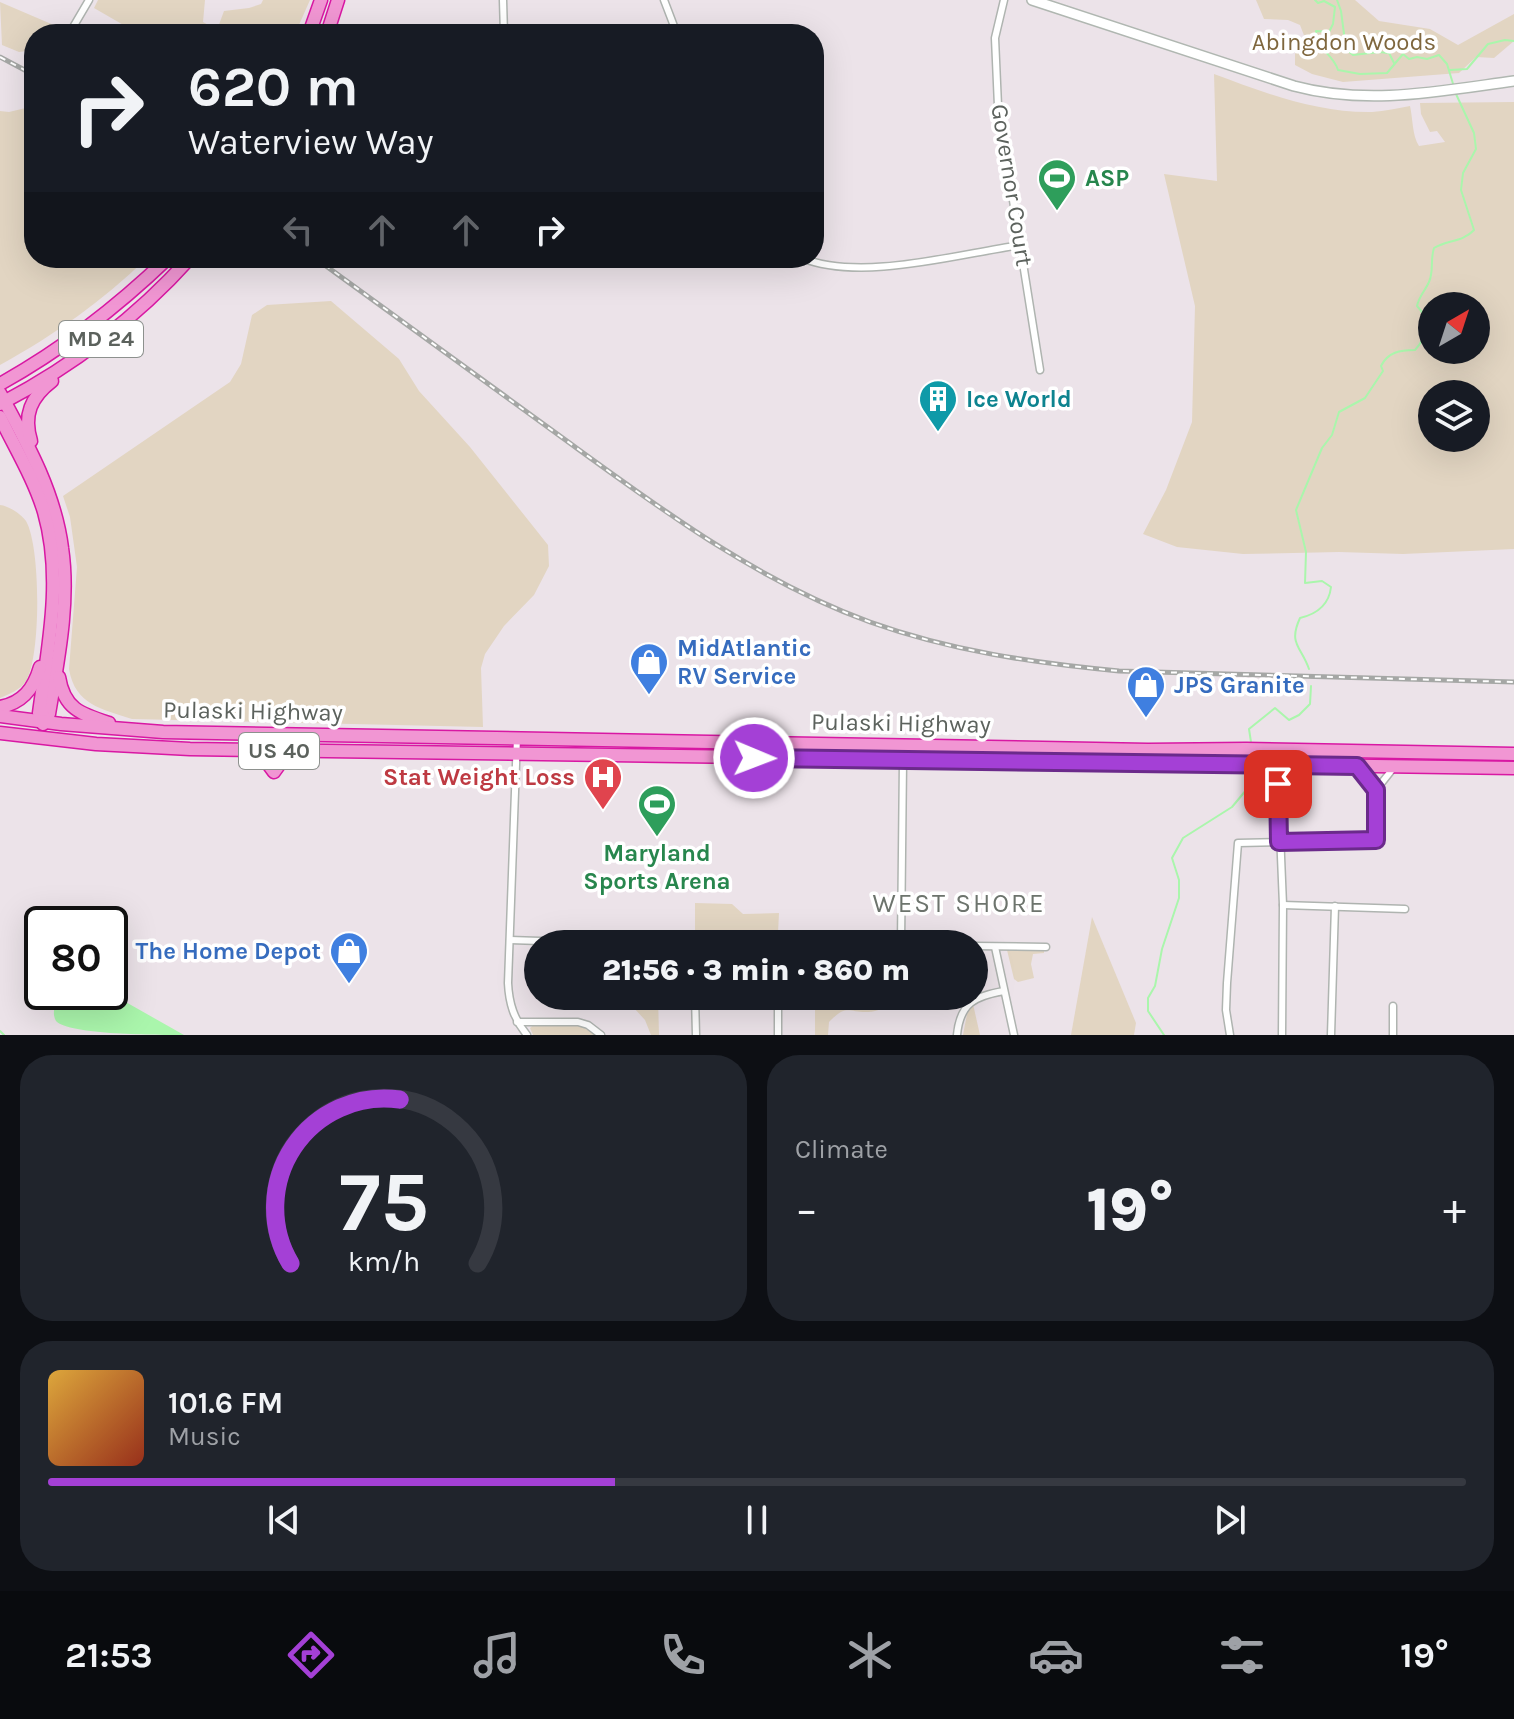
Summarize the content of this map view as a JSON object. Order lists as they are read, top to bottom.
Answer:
{
  "streets": {
    "highway": ["MD 24", "Pulaski Highway", "US 40"],
    "street": ["Governor Court"]
  },
  "districts": ["WEST SHORE"],
  "parks": ["Abingdon Woods"],
  "places": {
    "sports": ["ASP", "Maryland Sports Arena"],
    "building": ["Ice World"],
    "shop": ["MidAtlantic RV Service", "JPS Granite", "The Home Depot"],
    "hospital": ["Stat Weight Loss"]
  },
  "north": "top right",
  "page": {
    "turn": ["620 m", "Waterview Way"],
    "limit": "80",
    "trip": "21:56 · 3 min · 860 m",
    "tile": "Climate",
    "heat": ["−", "19°", "+"],
    "song": ["101.6 FM", "Music"],
    "tabs": ["21:53", "19°"],
    "gauge": ["75", "km/h"]
  }
}
